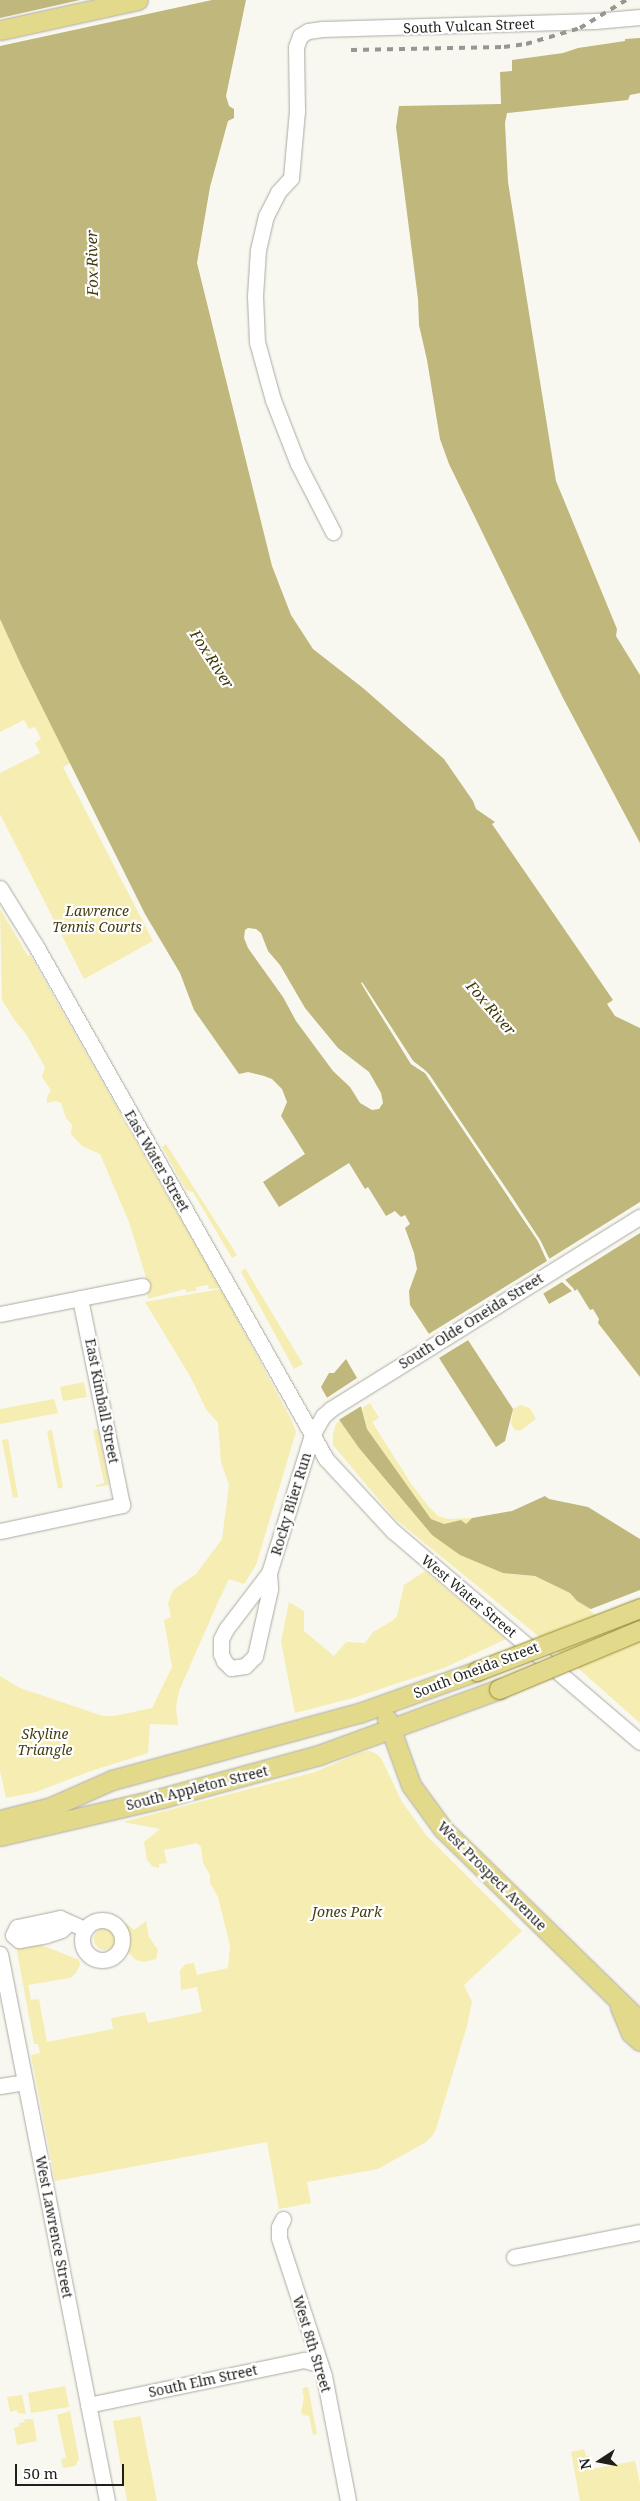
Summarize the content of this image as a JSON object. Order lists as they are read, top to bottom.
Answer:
{
  "streets": {
    "main road": ["South Oneida Street", "South Appleton Street", "West Prospect Avenue"],
    "street": [
      "South Vulcan Street",
      "East Water Street",
      "South Olde Oneida Street",
      "East Kimball Street",
      "Rocky Blier Run",
      "West Water Street",
      "West Lawrence Street",
      "West 8th Street",
      "South Elm Street"
    ]
  },
  "crossings": [
    ["East Water Street", "South Olde Oneida Street"],
    ["East Water Street", "Rocky Blier Run"],
    ["East Water Street", "West Water Street"],
    ["South Olde Oneida Street", "Rocky Blier Run"],
    ["South Olde Oneida Street", "West Water Street"],
    ["Rocky Blier Run", "West Water Street"],
    ["South Oneida Street", "South Appleton Street"],
    ["South Oneida Street", "West Prospect Avenue"],
    ["South Appleton Street", "West Prospect Avenue"],
    ["West Lawrence Street", "South Elm Street"],
    ["West 8th Street", "South Elm Street"]
  ],
  "water": ["Fox River"],
  "parks": ["Lawrence Tennis Courts", "Skyline Triangle", "Jones Park"],
  "scale_bar": "50 m",
  "north": "left"
}
